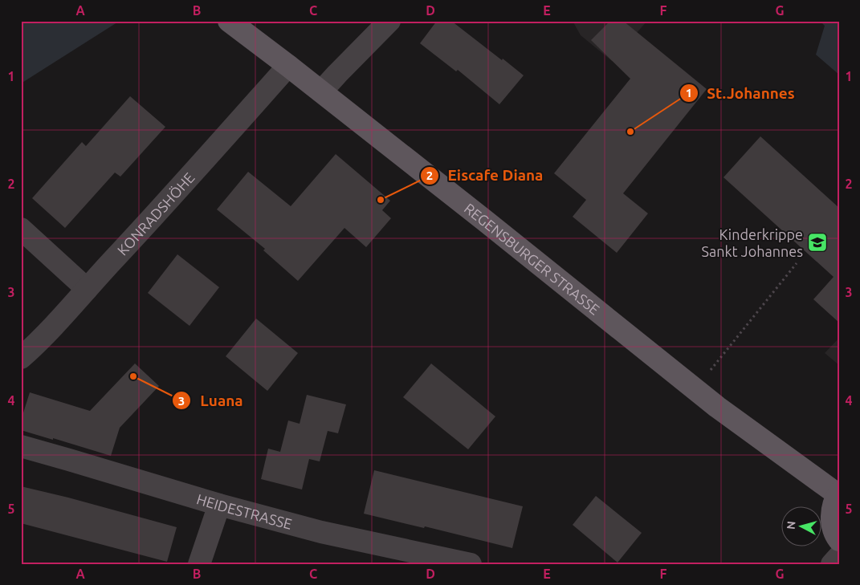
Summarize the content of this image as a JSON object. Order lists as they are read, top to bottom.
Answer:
{
  "streets": {
    "main road": ["REGENSBURGER STRASSE"],
    "street": ["KONRADSHÖHE", "HEIDESTRASSE"]
  },
  "crossings": [
    ["KONRADSHÖHE", "REGENSBURGER STRASSE"]
  ],
  "places": {
    "other": ["St.Johannes", "Eiscafe Diana", "Luana"],
    "school or university": ["Kinderkrippe Sankt Johannes"]
  },
  "north": "left",
  "grid": {
    "columns": [
      "A",
      "B",
      "C",
      "D",
      "E",
      "F",
      "G"
    ],
    "rows": [
      "1",
      "2",
      "3",
      "4",
      "5"
    ]
  }
}
